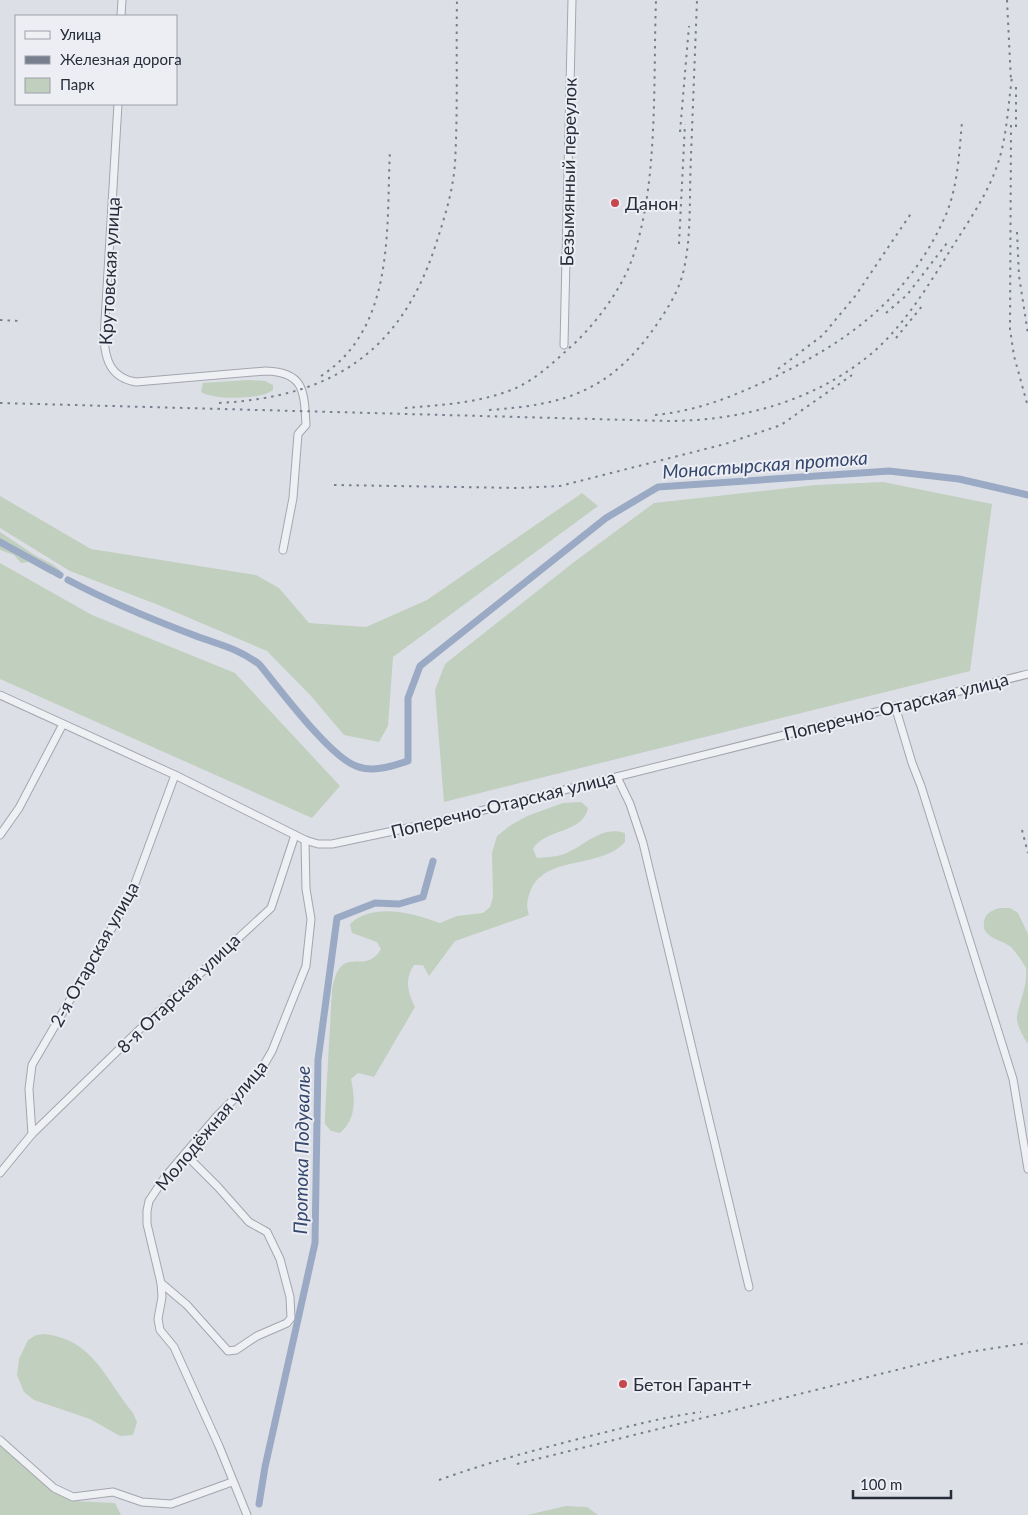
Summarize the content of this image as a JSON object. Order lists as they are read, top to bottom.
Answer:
{
  "streets": {
    "street": [
      "Безымянный переулок",
      "Крутовская улица",
      "Поперечно-Отарская улица",
      "2-я Отарская улица",
      "8-я Отарская улица",
      "Молодёжная улица"
    ]
  },
  "crossings": [
    ["Поперечно-Отарская улица", "2-я Отарская улица"],
    ["Поперечно-Отарская улица", "8-я Отарская улица"],
    ["Поперечно-Отарская улица", "Молодёжная улица"],
    ["2-я Отарская улица", "8-я Отарская улица"]
  ],
  "water": ["Монастырская протока", "Протока Подувалье"],
  "places": ["Данон", "Бетон Гарант+"],
  "legend": ["Улица", "Железная дорога", "Парк"],
  "scale_bar": "100 m"
}
